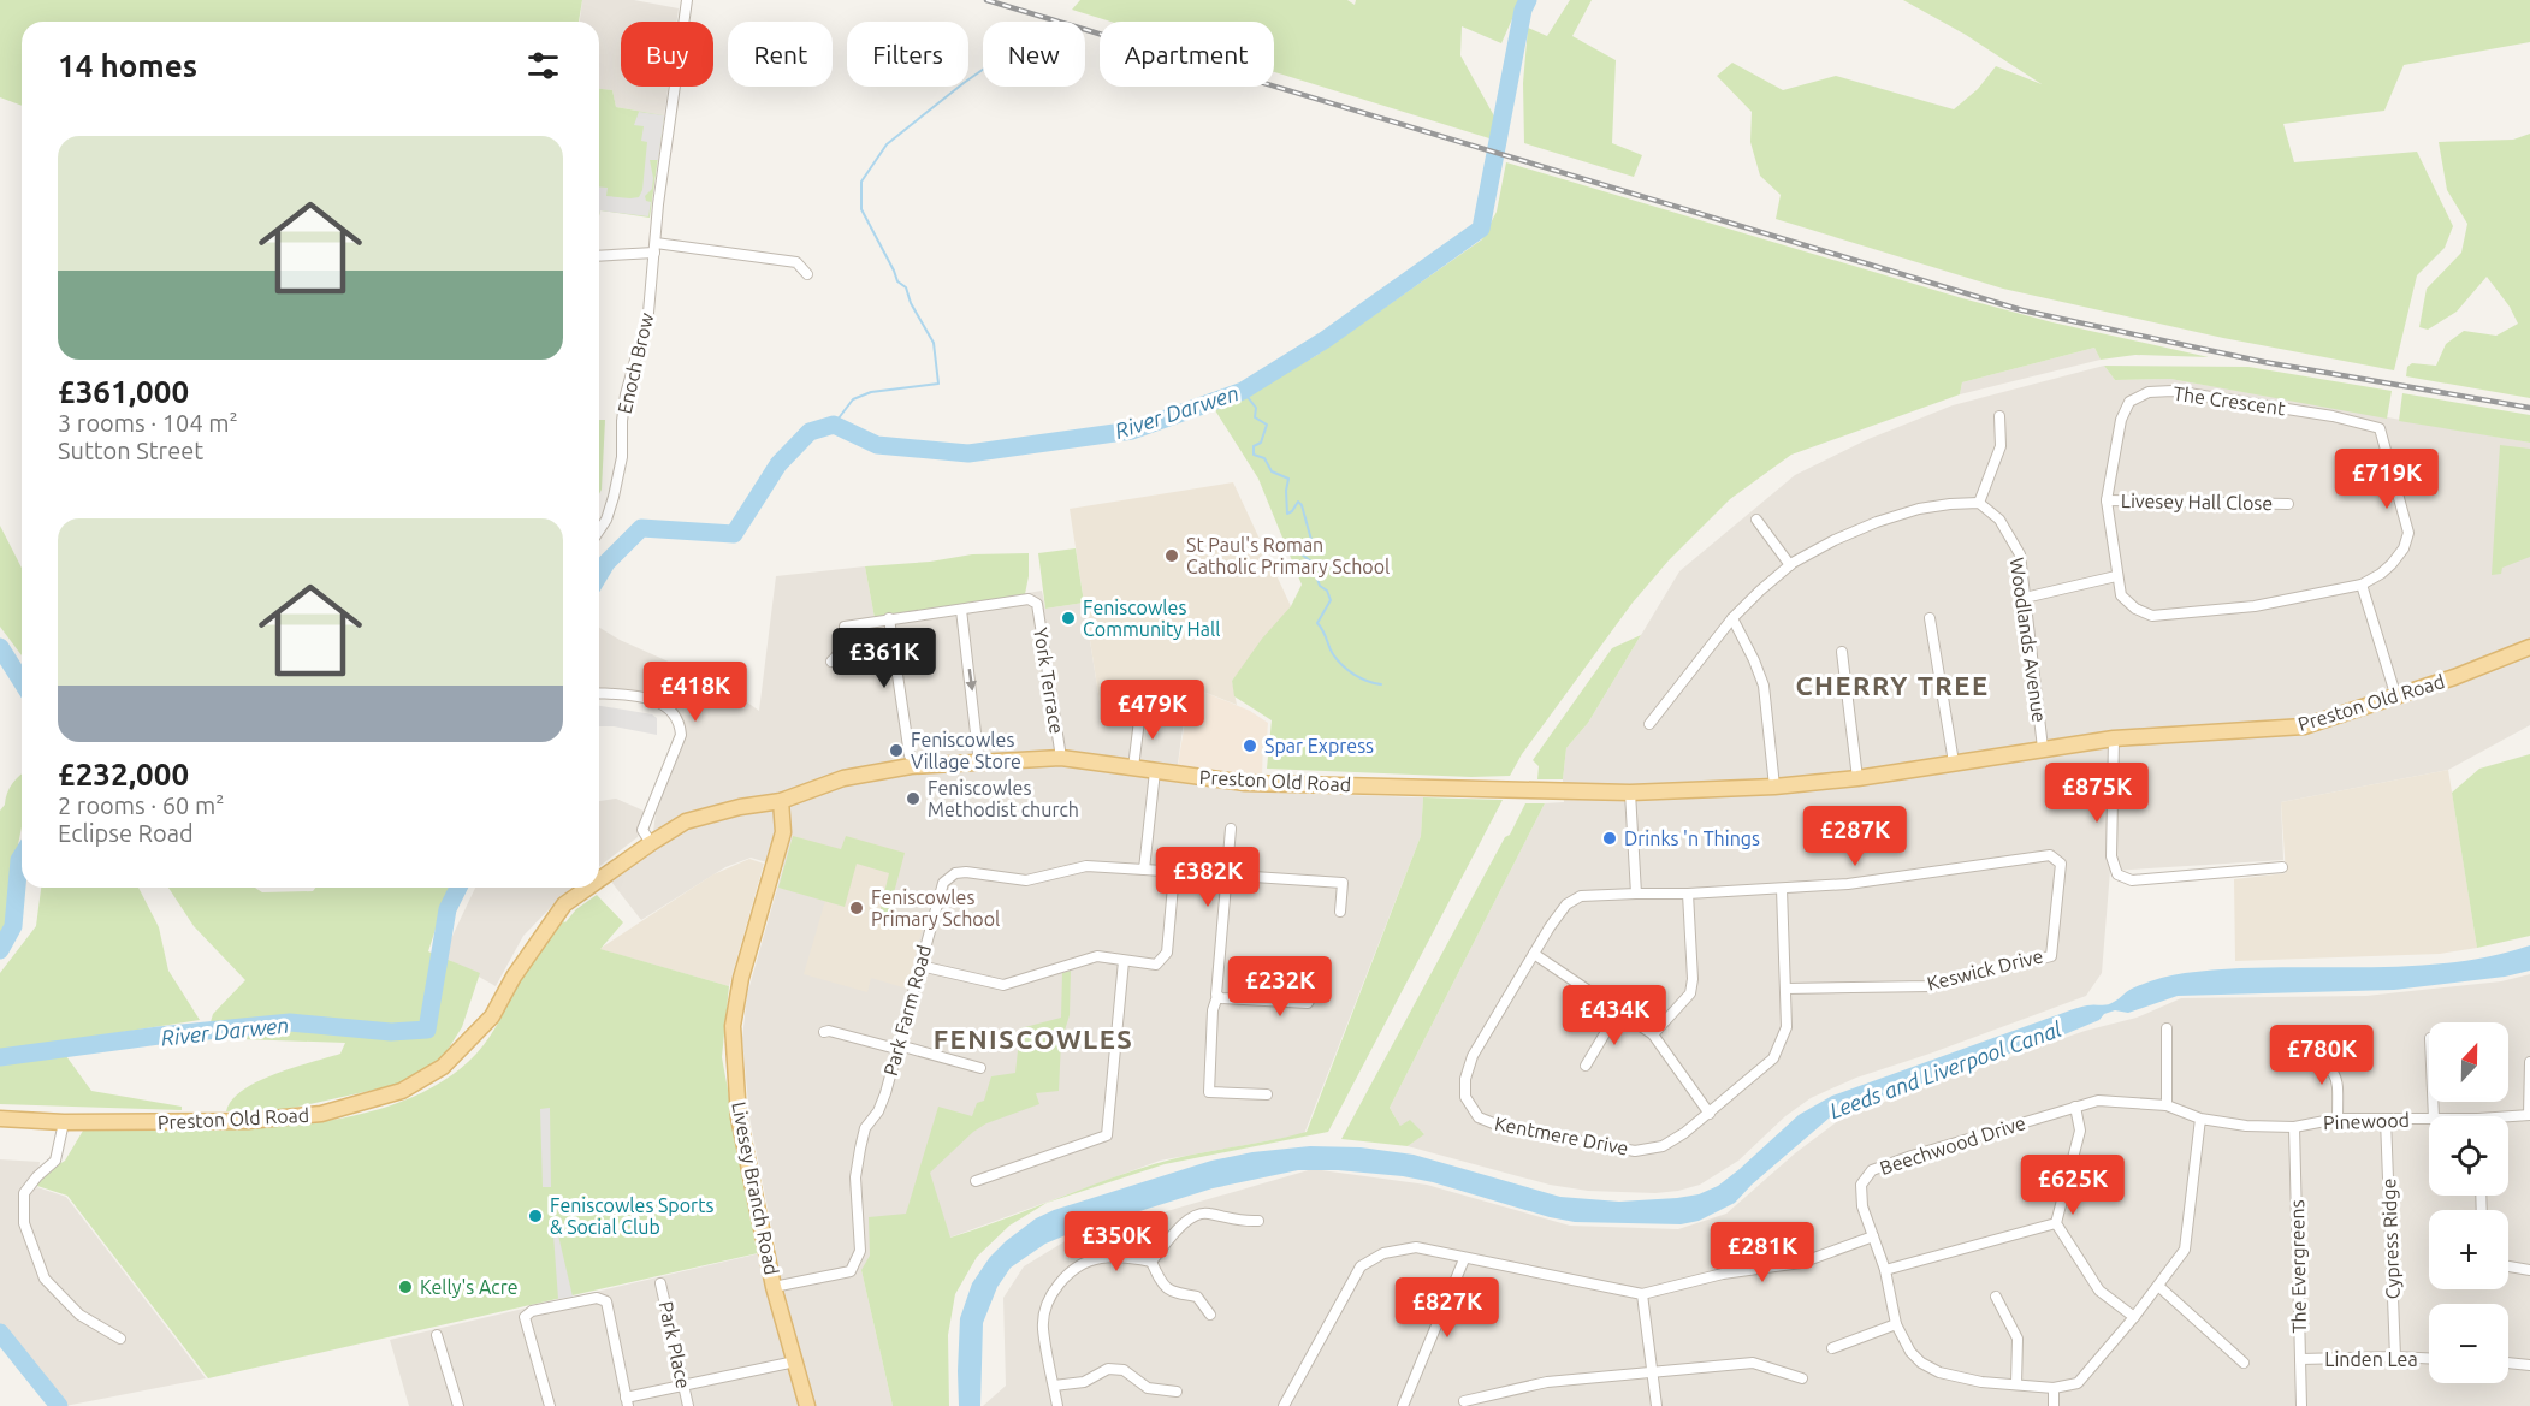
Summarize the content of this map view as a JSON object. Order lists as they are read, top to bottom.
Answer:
{
  "streets": {
    "main road": ["Preston Old Road", "Livesey Branch Road"],
    "street": [
      "Enoch Brow",
      "The Crescent",
      "Livesey Hall Close",
      "Woodlands Avenue",
      "York Terrace",
      "Keswick Drive",
      "Park Farm Road",
      "Pinewood",
      "Kentmere Drive",
      "Beechwood Drive",
      "Cypress Ridge",
      "The Evergreens",
      "Park Place",
      "Linden Lea"
    ]
  },
  "crossings": [
    ["The Crescent", "Livesey Hall Close"],
    ["Woodlands Avenue", "Preston Old Road"],
    ["York Terrace", "Preston Old Road"],
    ["Preston Old Road", "Livesey Branch Road"],
    ["Keswick Drive", "Kentmere Drive"],
    ["Park Farm Road", "Livesey Branch Road"],
    ["Pinewood", "Beechwood Drive"],
    ["Pinewood", "Cypress Ridge"],
    ["Pinewood", "The Evergreens"],
    ["Cypress Ridge", "Linden Lea"],
    ["The Evergreens", "Linden Lea"]
  ],
  "districts": ["CHERRY TREE", "FENISCOWLES"],
  "water": ["River Darwen", "Leeds and Liverpool Canal"],
  "places": [
    "St Paul's Roman Catholic Primary School",
    "Feniscowles Community Hall",
    "Spar Express",
    "Feniscowles Village Store",
    "Feniscowles Methodist church",
    "Drinks 'n Things",
    "Feniscowles Primary School",
    "Feniscowles Sports & Social Club",
    "Kelly's Acre"
  ],
  "north": "top",
  "page": {
    "chip": [
      "Buy",
      "Rent",
      "Filters",
      "New",
      "Apartment"
    ],
    "heading": "14 homes",
    "list": [
      {
        "name": "£361,000",
        "note": "3 rooms · 104 m² · Sutton Street"
      },
      {
        "name": "£232,000",
        "note": "2 rooms · 60 m² · Eclipse Road"
      }
    ],
    "price": [
      "£719K",
      "£361K",
      "£418K",
      "£479K",
      "£875K",
      "£287K",
      "£382K",
      "£232K",
      "£434K",
      "£780K",
      "£625K",
      "£350K",
      "£281K",
      "£827K"
    ],
    "map_buttons": ["+", "−"]
  }
}
